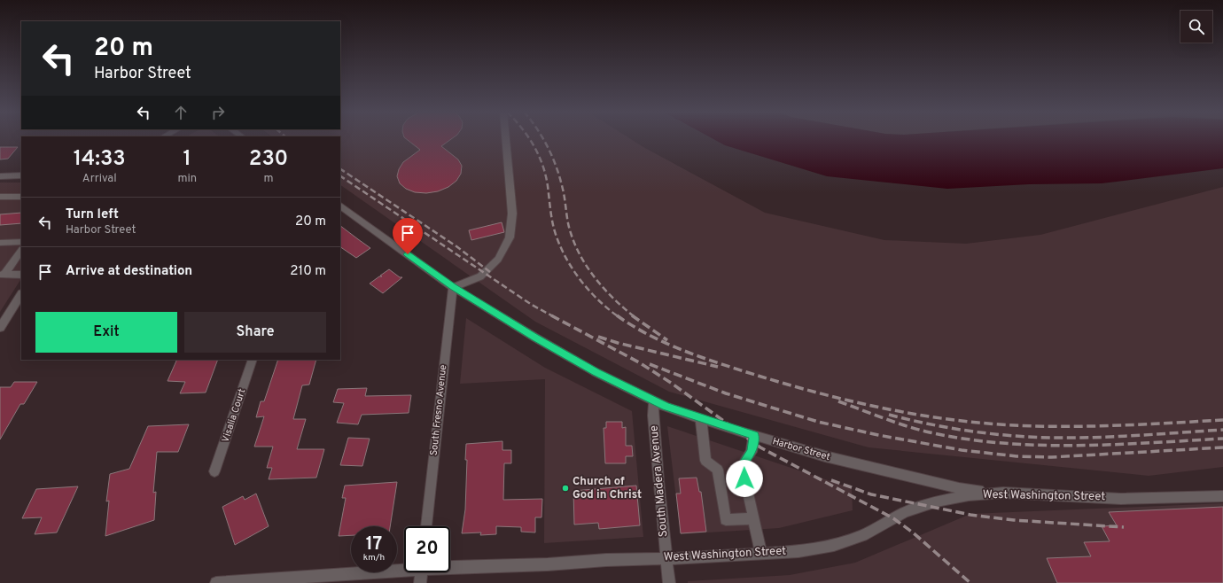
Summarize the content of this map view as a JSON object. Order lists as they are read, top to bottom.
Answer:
{
  "streets": {
    "street": [
      "South Fresno Avenue",
      "Visalia Court",
      "Harbor Street",
      "South Madera Avenue",
      "West Washington Street"
    ]
  },
  "crossings": [
    ["South Fresno Avenue", "Harbor Street"],
    ["Harbor Street", "South Madera Avenue"],
    ["Harbor Street", "West Washington Street"],
    ["South Madera Avenue", "West Washington Street"]
  ],
  "places": ["Church of God in Christ"],
  "page": {
    "turn": ["20 m", "Harbor Street"],
    "eta": [
      "14:33",
      "Arrival",
      "1",
      "min",
      "230",
      "m"
    ],
    "list": [
      {
        "name": "Turn left",
        "note": "Harbor Street",
        "value": "20 m"
      },
      {
        "name": "Arrive at destination",
        "value": "210 m"
      }
    ],
    "buttons": ["Exit", "Share"],
    "speed": "17 km/h",
    "limit": "20"
  }
}
